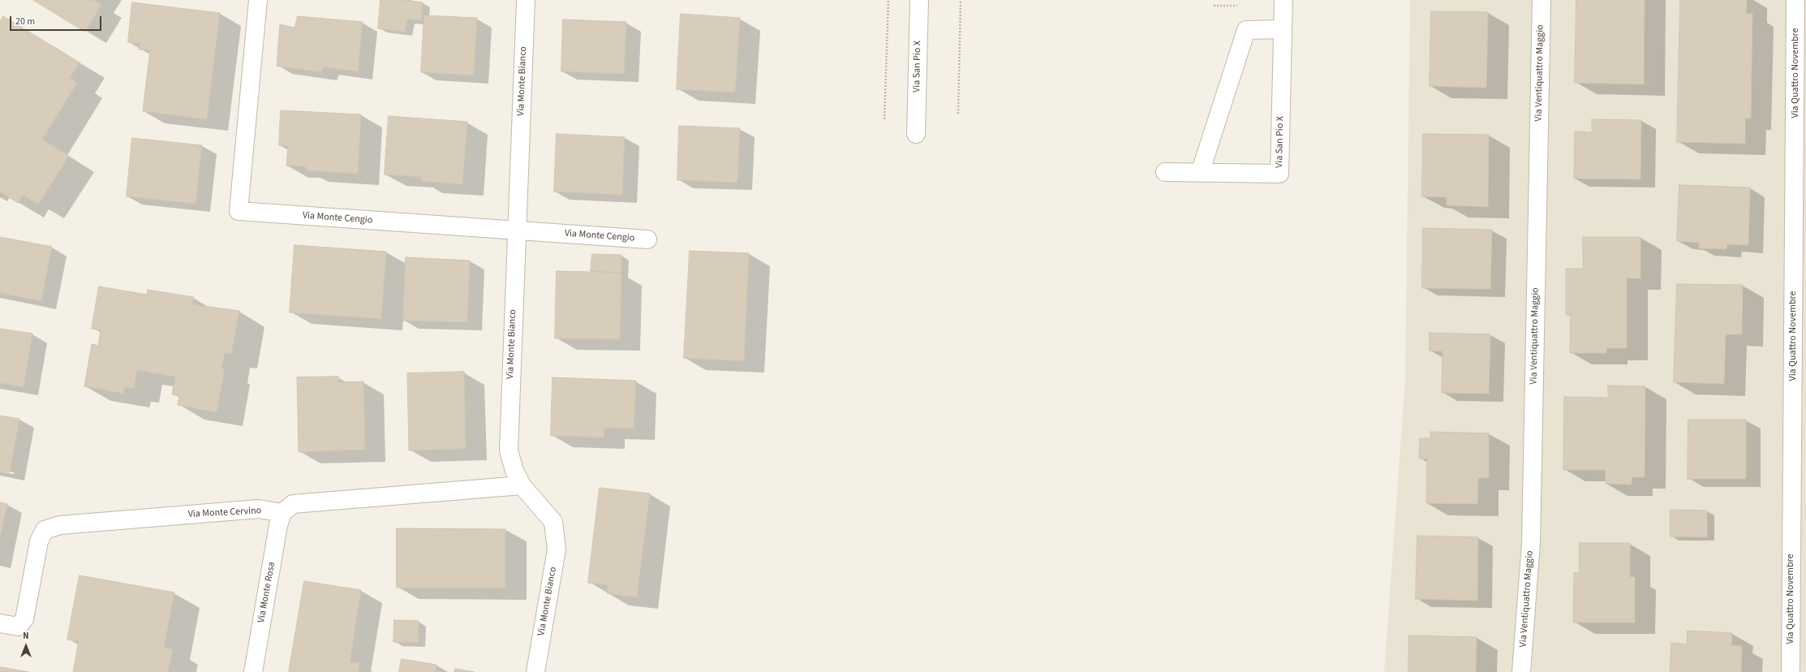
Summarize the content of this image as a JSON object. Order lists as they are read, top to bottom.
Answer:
{
  "streets": {
    "street": [
      "Via San Pio X",
      "Via Ventiquattro Maggio",
      "Via Quattro Novembre",
      "Via Monte Bianco",
      "Via Monte Cengio",
      "Via Monte Cervino",
      "Via Monte Rosa"
    ]
  },
  "crossings": [
    ["Via Monte Bianco", "Via Monte Cengio"],
    ["Via Monte Cervino", "Via Monte Rosa"]
  ],
  "scale_bar": "20 m",
  "north": "top"
}
